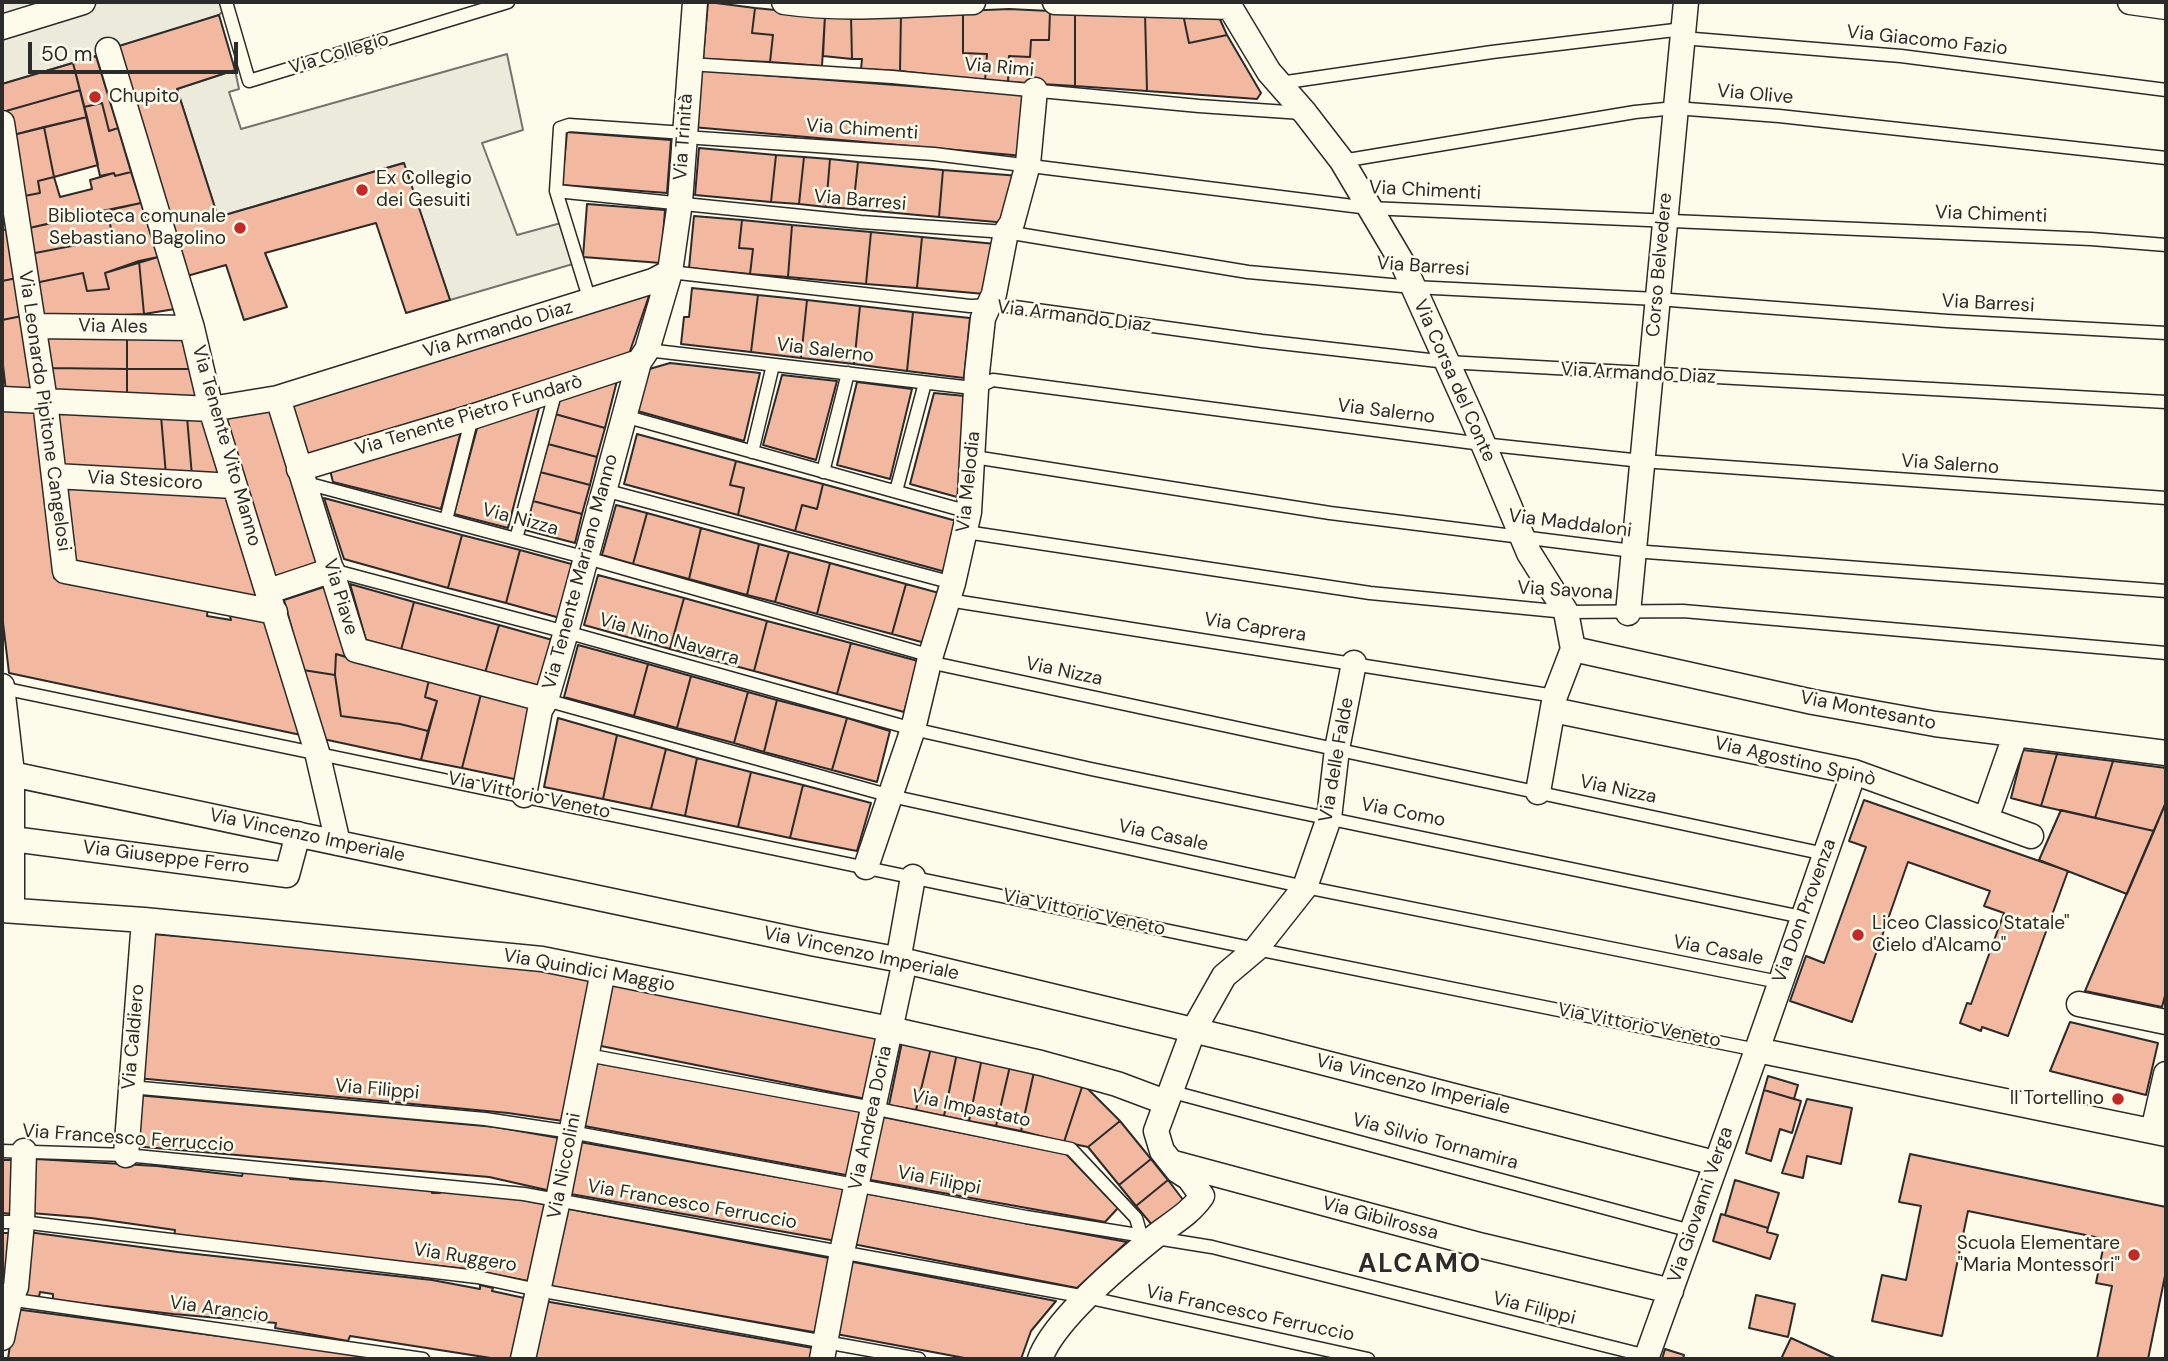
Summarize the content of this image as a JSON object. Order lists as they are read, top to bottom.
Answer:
{
  "streets": {
    "street": [
      "Via Trinità",
      "Corso Belvedere",
      "Via Armando Diaz",
      "Via Ales",
      "Via Corsa del Conte",
      "Via Leonardo Pipitone Cangelosi",
      "Via Tenente Pietro Fundarò",
      "Via Tenente Vito Manno",
      "Via Stesicoro",
      "Via Melodia",
      "Via Tenente Mariano Manno",
      "Via Piave",
      "Via Montesanto",
      "Via delle Falde",
      "Via Agostino Spinò",
      "Via Vittorio Veneto",
      "Via Vincenzo Imperiale",
      "Via Giuseppe Ferro",
      "Via Don Provenza",
      "Via Quindici Maggio",
      "Via Caldiero",
      "Via Andrea Doria",
      "Via Niccolini",
      "Via Giovanni Verga",
      "Via Gibilrossa"
    ],
    "lane": [
      "Via Giacomo Fazio",
      "Via Collegio",
      "Via Rimi",
      "Via Olive",
      "Via Chimenti",
      "Via Barresi",
      "Via Salerno",
      "Via Nizza",
      "Via Maddaloni",
      "Via Savona",
      "Via Caprera",
      "Via Nino Navarra",
      "Via Como",
      "Via Casale",
      "Via Filippi",
      "Via Impastato",
      "Via Francesco Ferruccio",
      "Via Silvio Tornamira",
      "Via Ruggero",
      "Via Arancio"
    ]
  },
  "crossings": [
    ["Via Giacomo Fazio", "Corso Belvedere"],
    ["Via Giacomo Fazio", "Via Corsa del Conte"],
    ["Via Rimi", "Via Trinità"],
    ["Via Rimi", "Via Corsa del Conte"],
    ["Via Rimi", "Via Melodia"],
    ["Via Olive", "Corso Belvedere"],
    ["Via Olive", "Via Corsa del Conte"],
    ["Via Chimenti", "Via Trinità"],
    ["Via Chimenti", "Via Barresi"],
    ["Via Chimenti", "Corso Belvedere"],
    ["Via Chimenti", "Via Corsa del Conte"],
    ["Via Chimenti", "Via Melodia"],
    ["Via Trinità", "Via Barresi"],
    ["Via Trinità", "Via Armando Diaz"],
    ["Via Trinità", "Via Salerno"],
    ["Via Trinità", "Via Tenente Pietro Fundarò"],
    ["Via Trinità", "Via Tenente Mariano Manno"],
    ["Via Barresi", "Corso Belvedere"],
    ["Via Barresi", "Via Corsa del Conte"],
    ["Via Barresi", "Via Melodia"],
    ["Corso Belvedere", "Via Armando Diaz"],
    ["Corso Belvedere", "Via Salerno"],
    ["Corso Belvedere", "Via Maddaloni"],
    ["Corso Belvedere", "Via Savona"],
    ["Via Armando Diaz", "Via Corsa del Conte"],
    ["Via Armando Diaz", "Via Leonardo Pipitone Cangelosi"],
    ["Via Armando Diaz", "Via Tenente Vito Manno"],
    ["Via Armando Diaz", "Via Melodia"],
    ["Via Armando Diaz", "Via Piave"],
    ["Via Ales", "Via Leonardo Pipitone Cangelosi"],
    ["Via Ales", "Via Tenente Vito Manno"],
    ["Via Salerno", "Via Corsa del Conte"],
    ["Via Salerno", "Via Tenente Pietro Fundarò"],
    ["Via Salerno", "Via Melodia"],
    ["Via Salerno", "Via Tenente Mariano Manno"],
    ["Via Corsa del Conte", "Via Maddaloni"],
    ["Via Corsa del Conte", "Via Savona"],
    ["Via Corsa del Conte", "Via Montesanto"],
    ["Via Leonardo Pipitone Cangelosi", "Via Tenente Vito Manno"],
    ["Via Leonardo Pipitone Cangelosi", "Via Stesicoro"],
    ["Via Tenente Pietro Fundarò", "Via Nizza"],
    ["Via Tenente Pietro Fundarò", "Via Tenente Mariano Manno"],
    ["Via Tenente Pietro Fundarò", "Via Piave"],
    ["Via Tenente Vito Manno", "Via Stesicoro"],
    ["Via Tenente Vito Manno", "Via Vittorio Veneto"],
    ["Via Tenente Vito Manno", "Via Vincenzo Imperiale"],
    ["Via Melodia", "Via Nizza"],
    ["Via Melodia", "Via Maddaloni"],
    ["Via Melodia", "Via Savona"],
    ["Via Melodia", "Via Caprera"],
    ["Via Melodia", "Via Nino Navarra"],
    ["Via Melodia", "Via Vittorio Veneto"],
    ["Via Melodia", "Via Como"],
    ["Via Melodia", "Via Casale"],
    ["Via Nizza", "Via Tenente Mariano Manno"],
    ["Via Nizza", "Via Piave"],
    ["Via Nizza", "Via delle Falde"],
    ["Via Nizza", "Via Don Provenza"],
    ["Via Tenente Mariano Manno", "Via Savona"],
    ["Via Tenente Mariano Manno", "Via Piave"],
    ["Via Tenente Mariano Manno", "Via Caprera"],
    ["Via Tenente Mariano Manno", "Via Nino Navarra"],
    ["Via Tenente Mariano Manno", "Via Vittorio Veneto"],
    ["Via Tenente Mariano Manno", "Via Casale"],
    ["Via Piave", "Via Nino Navarra"],
    ["Via Piave", "Via Casale"],
    ["Via Caprera", "Via delle Falde"],
    ["Via Caprera", "Via Agostino Spinò"],
    ["Via Nino Navarra", "Via Como"],
    ["Via delle Falde", "Via Vittorio Veneto"],
    ["Via delle Falde", "Via Como"],
    ["Via delle Falde", "Via Vincenzo Imperiale"],
    ["Via delle Falde", "Via Casale"],
    ["Via delle Falde", "Via Quindici Maggio"],
    ["Via delle Falde", "Via Filippi"],
    ["Via delle Falde", "Via Impastato"],
    ["Via delle Falde", "Via Silvio Tornamira"],
    ["Via delle Falde", "Via Gibilrossa"],
    ["Via Agostino Spinò", "Via Don Provenza"],
    ["Via Vittorio Veneto", "Via Don Provenza"],
    ["Via Vittorio Veneto", "Via Andrea Doria"],
    ["Via Vittorio Veneto", "Via Giovanni Verga"],
    ["Via Como", "Via Don Provenza"],
    ["Via Vincenzo Imperiale", "Via Giuseppe Ferro"],
    ["Via Vincenzo Imperiale", "Via Andrea Doria"],
    ["Via Vincenzo Imperiale", "Via Giovanni Verga"],
    ["Via Casale", "Via Don Provenza"],
    ["Via Don Provenza", "Via Giovanni Verga"],
    ["Via Quindici Maggio", "Via Caldiero"],
    ["Via Quindici Maggio", "Via Andrea Doria"],
    ["Via Quindici Maggio", "Via Silvio Tornamira"],
    ["Via Quindici Maggio", "Via Niccolini"],
    ["Via Caldiero", "Via Filippi"],
    ["Via Caldiero", "Via Francesco Ferruccio"],
    ["Via Filippi", "Via Impastato"],
    ["Via Filippi", "Via Andrea Doria"],
    ["Via Filippi", "Via Niccolini"],
    ["Via Filippi", "Via Giovanni Verga"],
    ["Via Impastato", "Via Andrea Doria"],
    ["Via Impastato", "Via Niccolini"],
    ["Via Andrea Doria", "Via Francesco Ferruccio"],
    ["Via Andrea Doria", "Via Ruggero"],
    ["Via Francesco Ferruccio", "Via Niccolini"],
    ["Via Silvio Tornamira", "Via Giovanni Verga"],
    ["Via Niccolini", "Via Ruggero"],
    ["Via Giovanni Verga", "Via Gibilrossa"]
  ],
  "districts": ["ALCAMO"],
  "places": [
    "Chupito",
    "Ex Collegio dei Gesuiti",
    "Biblioteca comunale Sebastiano Bagolino",
    "Liceo Classico Statale\" Cielo d'Alcamo\"",
    "Il Tortellino",
    "Scuola Elementare \"Maria Montessori\""
  ],
  "scale_bar": "50 m"
}
